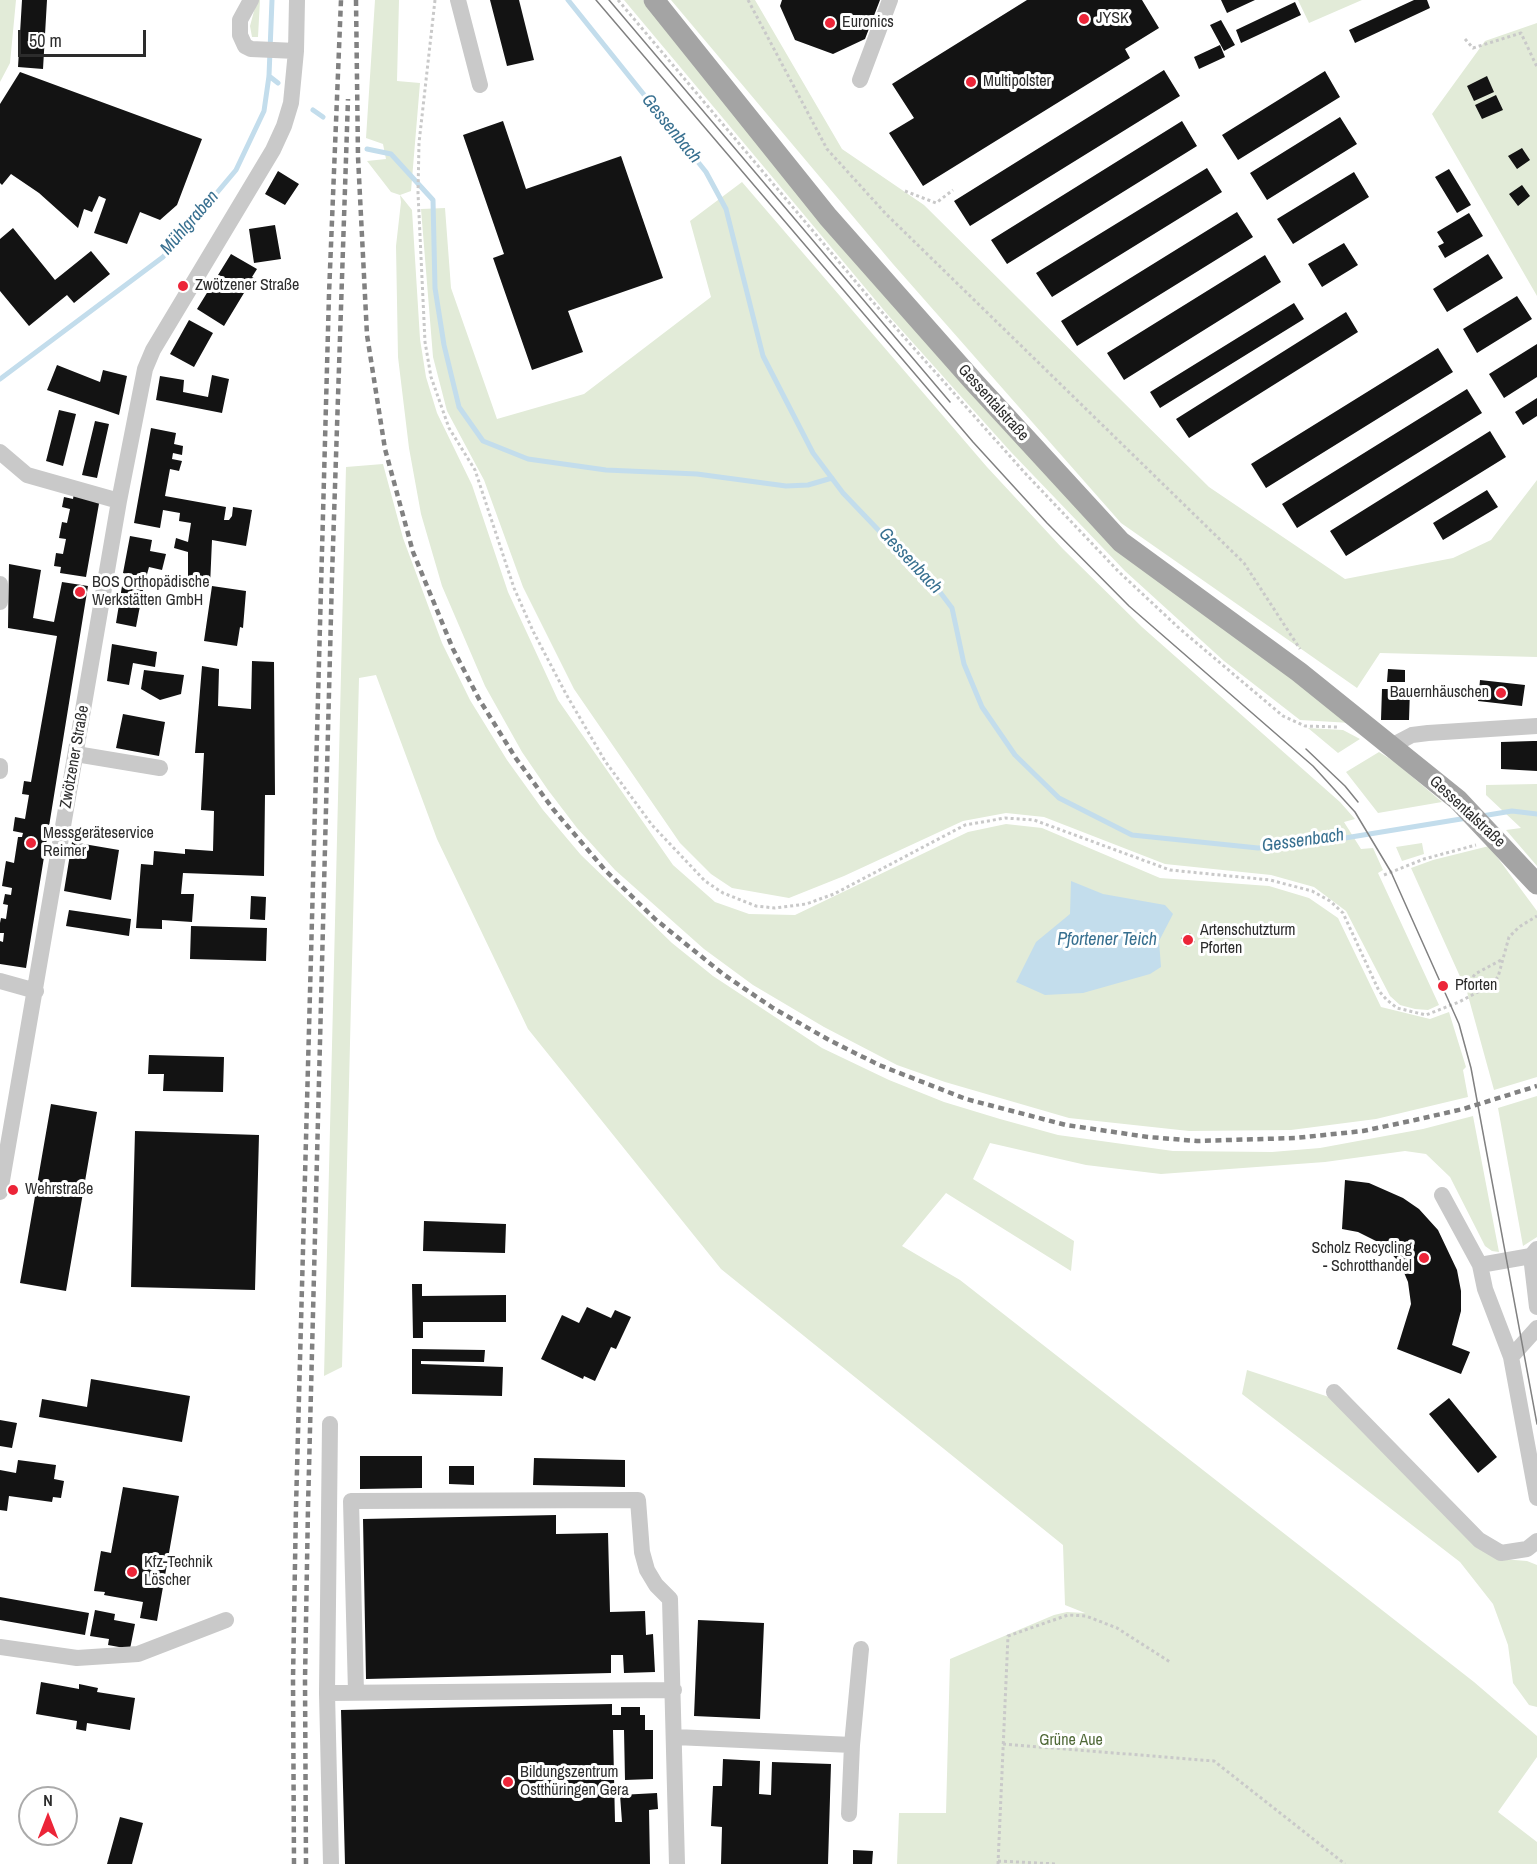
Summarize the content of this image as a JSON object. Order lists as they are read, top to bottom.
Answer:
{
  "streets": {
    "main road": ["Gessentalstraße"],
    "street": ["Zwötzener Straße"]
  },
  "water": ["Gessenbach", "Mühlgraben", "Pfortener Teich"],
  "parks": ["Grüne Aue"],
  "places": [
    "JYSK",
    "Euronics",
    "Multipolster",
    "Zwötzener Straße",
    "BOS Orthopädische Werkstätten GmbH",
    "Bauernhäuschen",
    "Messgeräteservice Reimer",
    "Artenschutzturm Pforten",
    "Pforten",
    "Wehrstraße",
    "Scholz Recycling - Schrotthandel",
    "Kfz-Technik Löscher",
    "Bildungszentrum Ostthüringen Gera"
  ],
  "scale_bar": "50 m",
  "north": "top"
}
